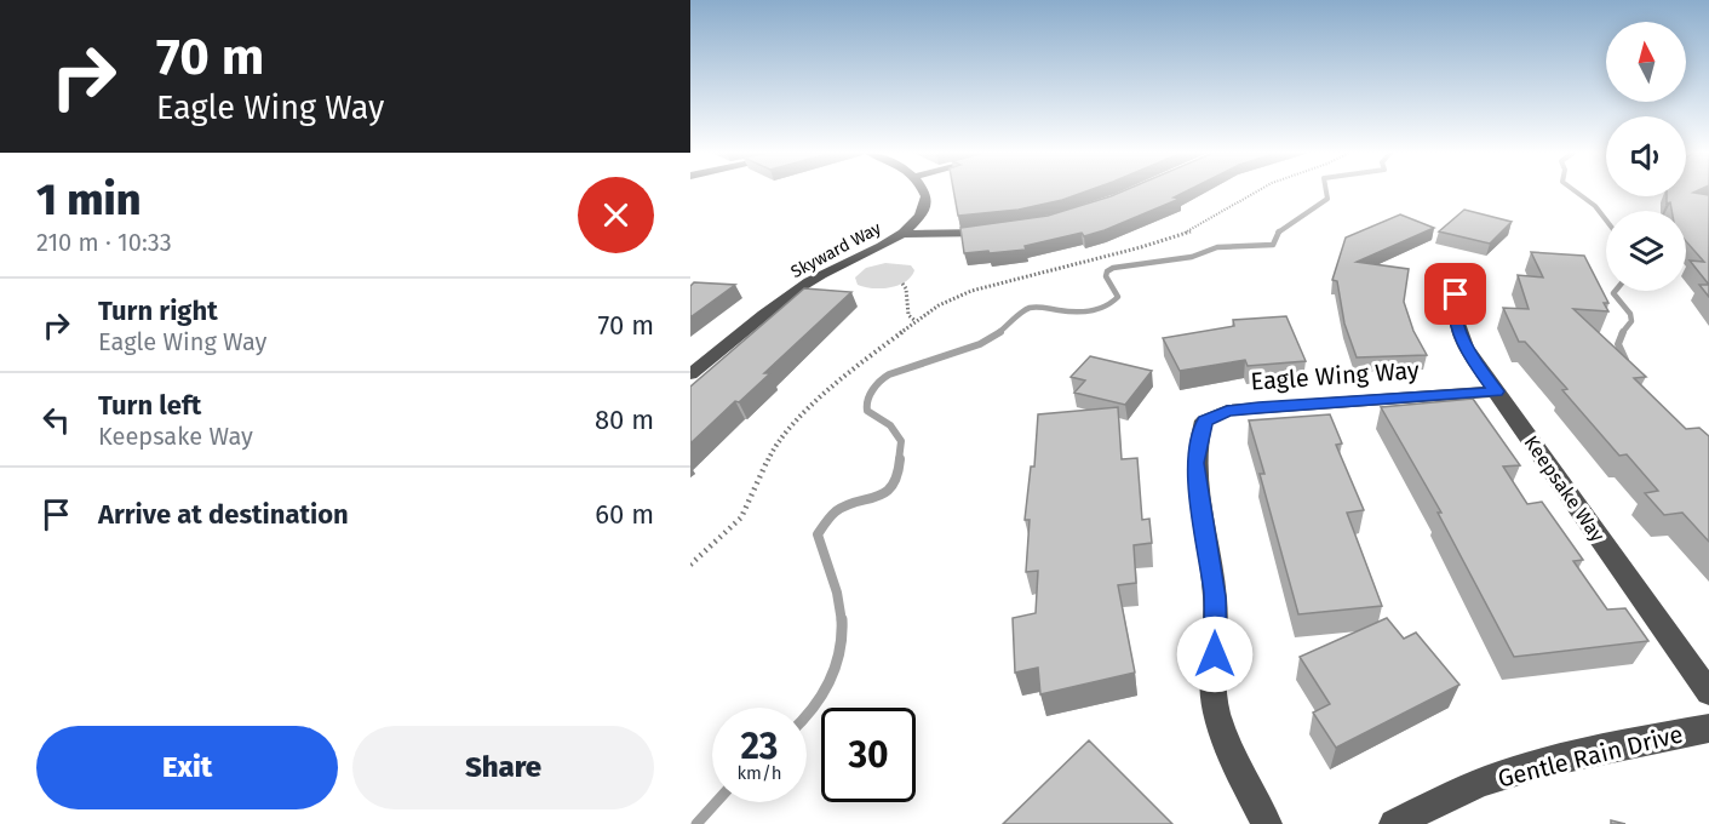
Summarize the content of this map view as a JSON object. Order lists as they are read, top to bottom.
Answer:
{
  "streets": {
    "street": [
      "Skyward Way",
      "Eagle Wing Way",
      "Keepsake Way",
      "Gentle Rain Drive"
    ]
  },
  "crossings": [
    ["Eagle Wing Way", "Keepsake Way"]
  ],
  "north": "top",
  "page": {
    "turn": ["70 m", "Eagle Wing Way"],
    "heading": ["1 min", "210 m · 10:33"],
    "list": [
      {
        "name": "Turn right",
        "note": "Eagle Wing Way",
        "value": "70 m"
      },
      {
        "name": "Turn left",
        "note": "Keepsake Way",
        "value": "80 m"
      },
      {
        "name": "Arrive at destination",
        "value": "60 m"
      }
    ],
    "speed": "23 km/h",
    "limit": "30",
    "buttons": ["Exit", "Share"]
  }
}
